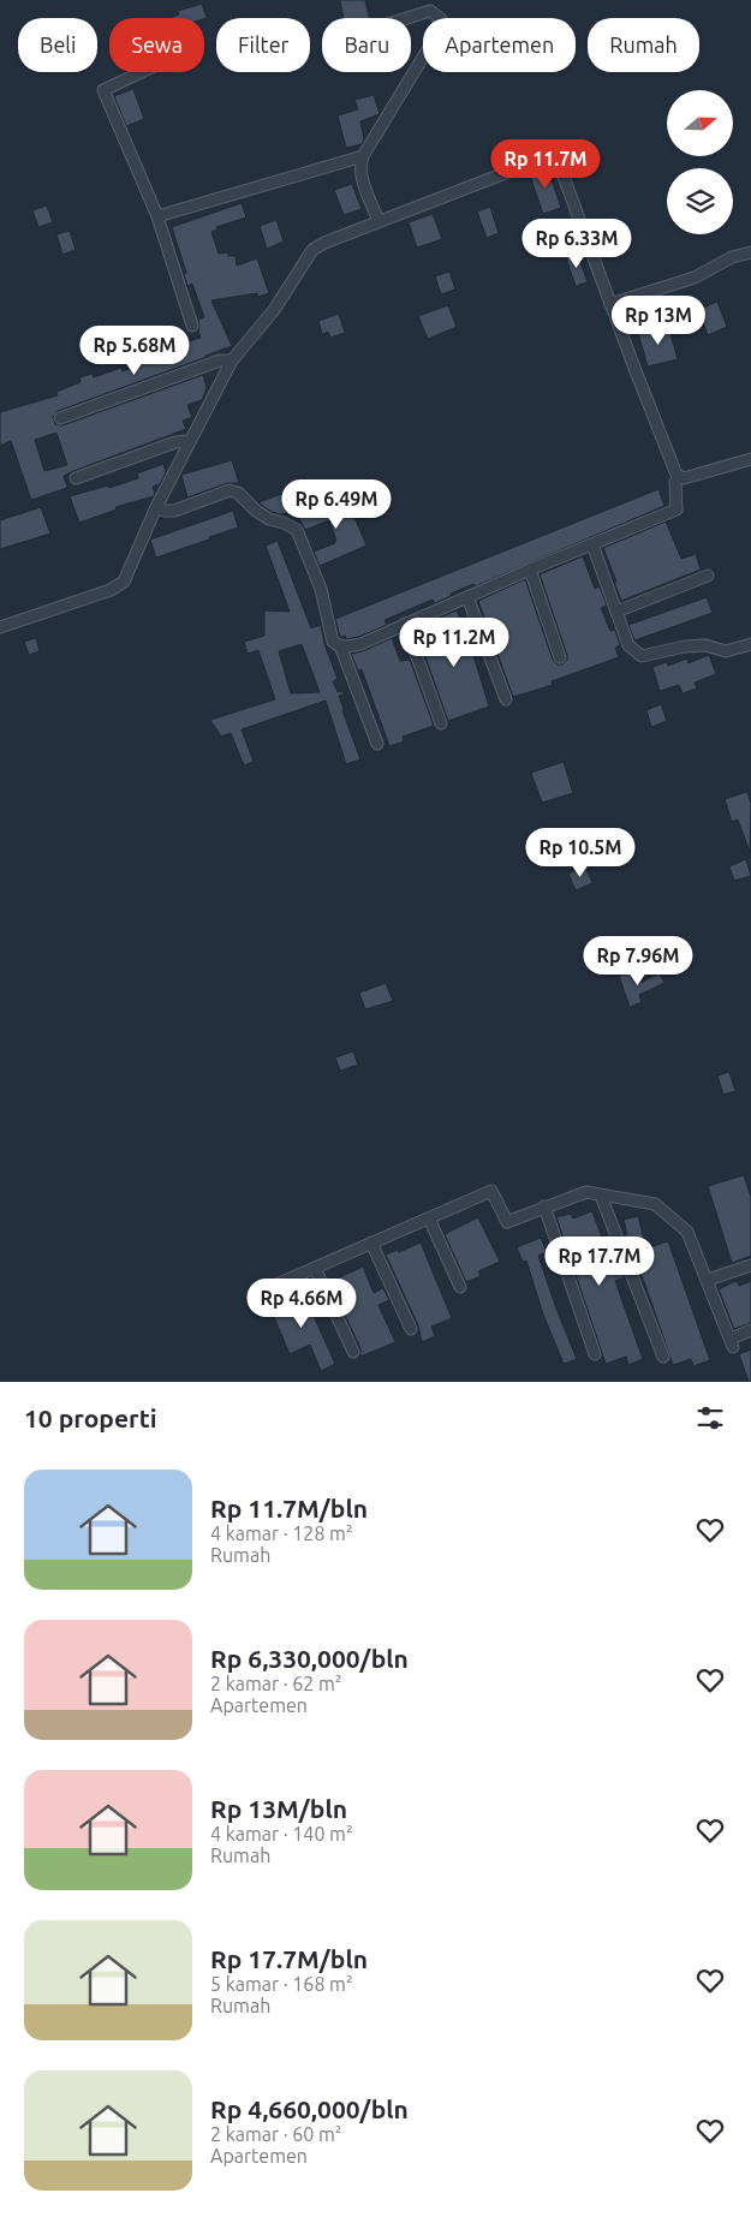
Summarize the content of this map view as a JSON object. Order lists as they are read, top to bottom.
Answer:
{
  "north": "right",
  "page": {
    "chip": [
      "Beli",
      "Sewa",
      "Filter",
      "Baru",
      "Apartemen",
      "Rumah"
    ],
    "price": [
      "Rp 11.7M",
      "Rp 6.33M",
      "Rp 13M",
      "Rp 5.68M",
      "Rp 6.49M",
      "Rp 11.2M",
      "Rp 10.5M",
      "Rp 7.96M",
      "Rp 17.7M",
      "Rp 4.66M"
    ],
    "heading": "10 properti",
    "list": [
      {
        "name": "Rp 11.7M/bln",
        "note": "4 kamar · 128 m² · Rumah"
      },
      {
        "name": "Rp 6,330,000/bln",
        "note": "2 kamar · 62 m² · Apartemen"
      },
      {
        "name": "Rp 13M/bln",
        "note": "4 kamar · 140 m² · Rumah"
      },
      {
        "name": "Rp 17.7M/bln",
        "note": "5 kamar · 168 m² · Rumah"
      },
      {
        "name": "Rp 4,660,000/bln",
        "note": "2 kamar · 60 m² · Apartemen"
      }
    ]
  }
}
